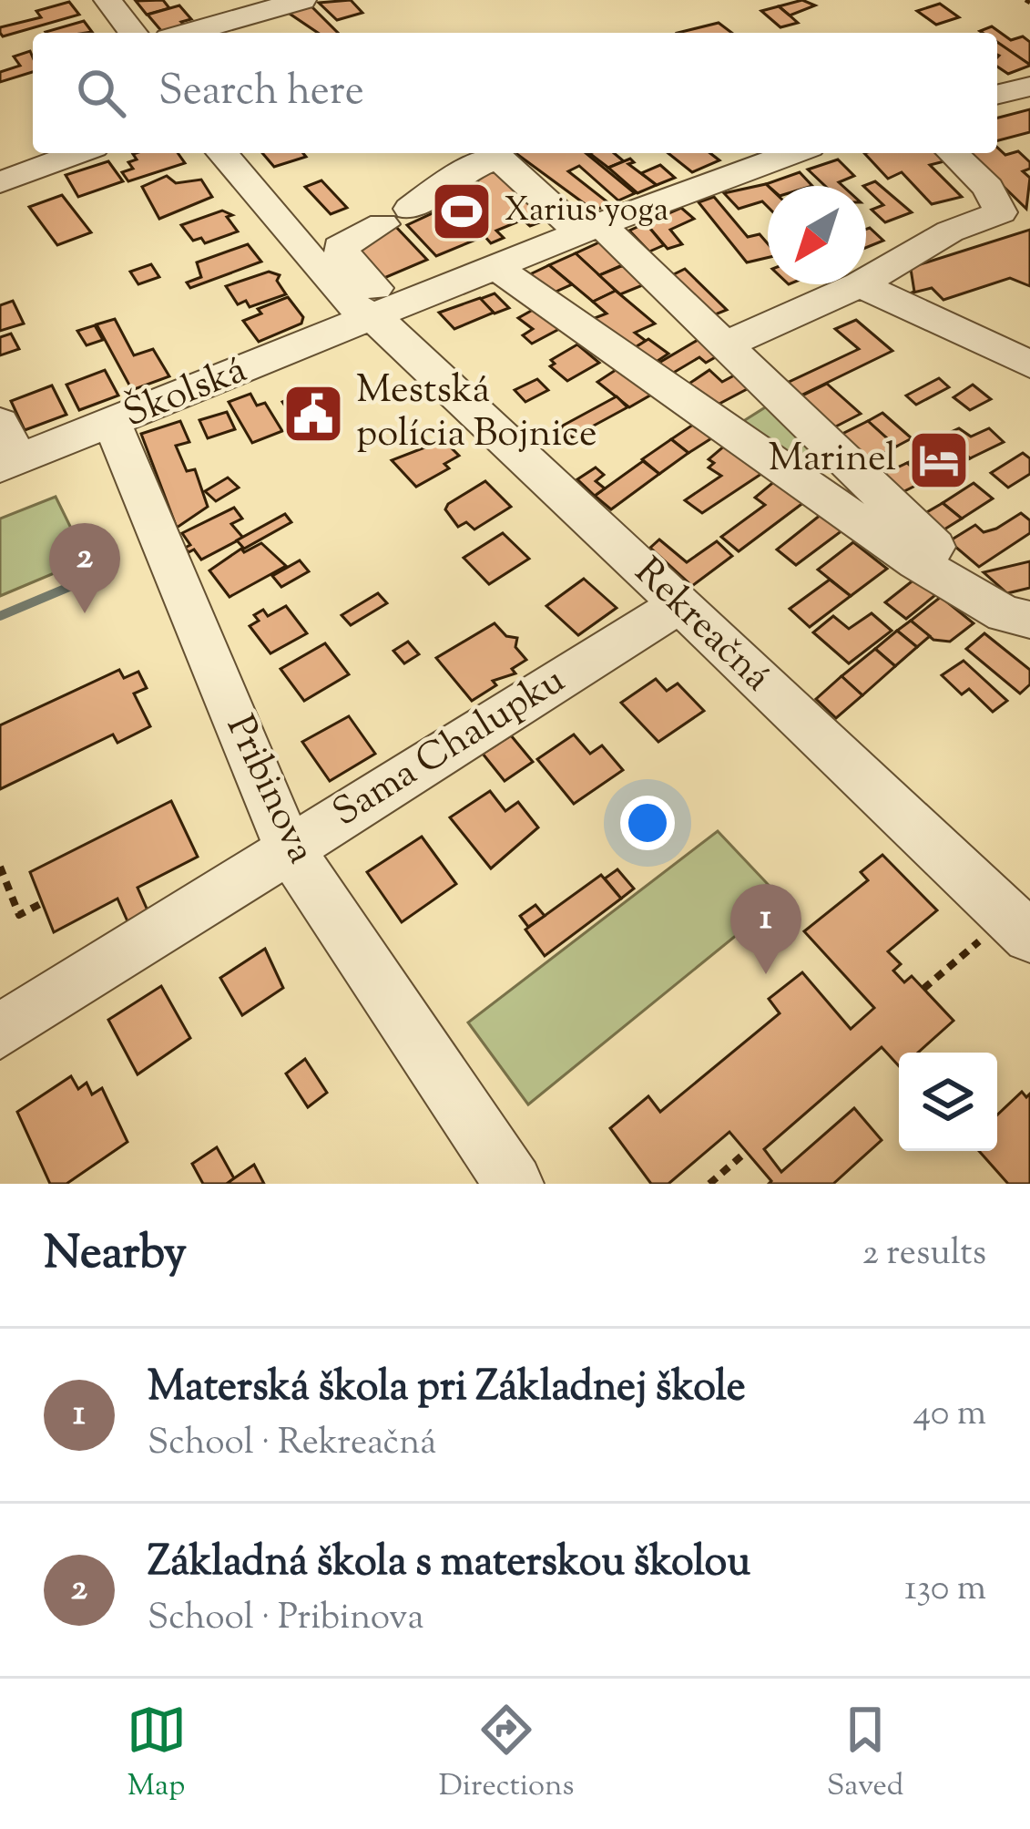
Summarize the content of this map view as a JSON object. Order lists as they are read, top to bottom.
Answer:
{
  "streets": {
    "street": [
      "Školská",
      "Rekreačná",
      "Sama Chalupku",
      "Pribinova"
    ]
  },
  "crossings": [
    ["Školská", "Rekreačná"],
    ["Školská", "Pribinova"],
    ["Rekreačná", "Sama Chalupku"],
    ["Sama Chalupku", "Pribinova"]
  ],
  "places": {
    "sports": ["Xarius yoga"],
    "public building": ["Mestská polícia Bojnice"],
    "hotel": ["Marinel"]
  },
  "north": "bottom left",
  "page": {
    "search": "Search here",
    "pins": ["2", "1"],
    "heading": ["Nearby", "2 results"],
    "list": [
      {
        "mark": "1",
        "name": "Materská škola pri Základnej škole",
        "note": "School · Rekreačná",
        "value": "40 m"
      },
      {
        "mark": "2",
        "name": "Základná škola s materskou školou",
        "note": "School · Pribinova",
        "value": "130 m"
      }
    ],
    "nav": ["Map", "Directions", "Saved"]
  }
}
